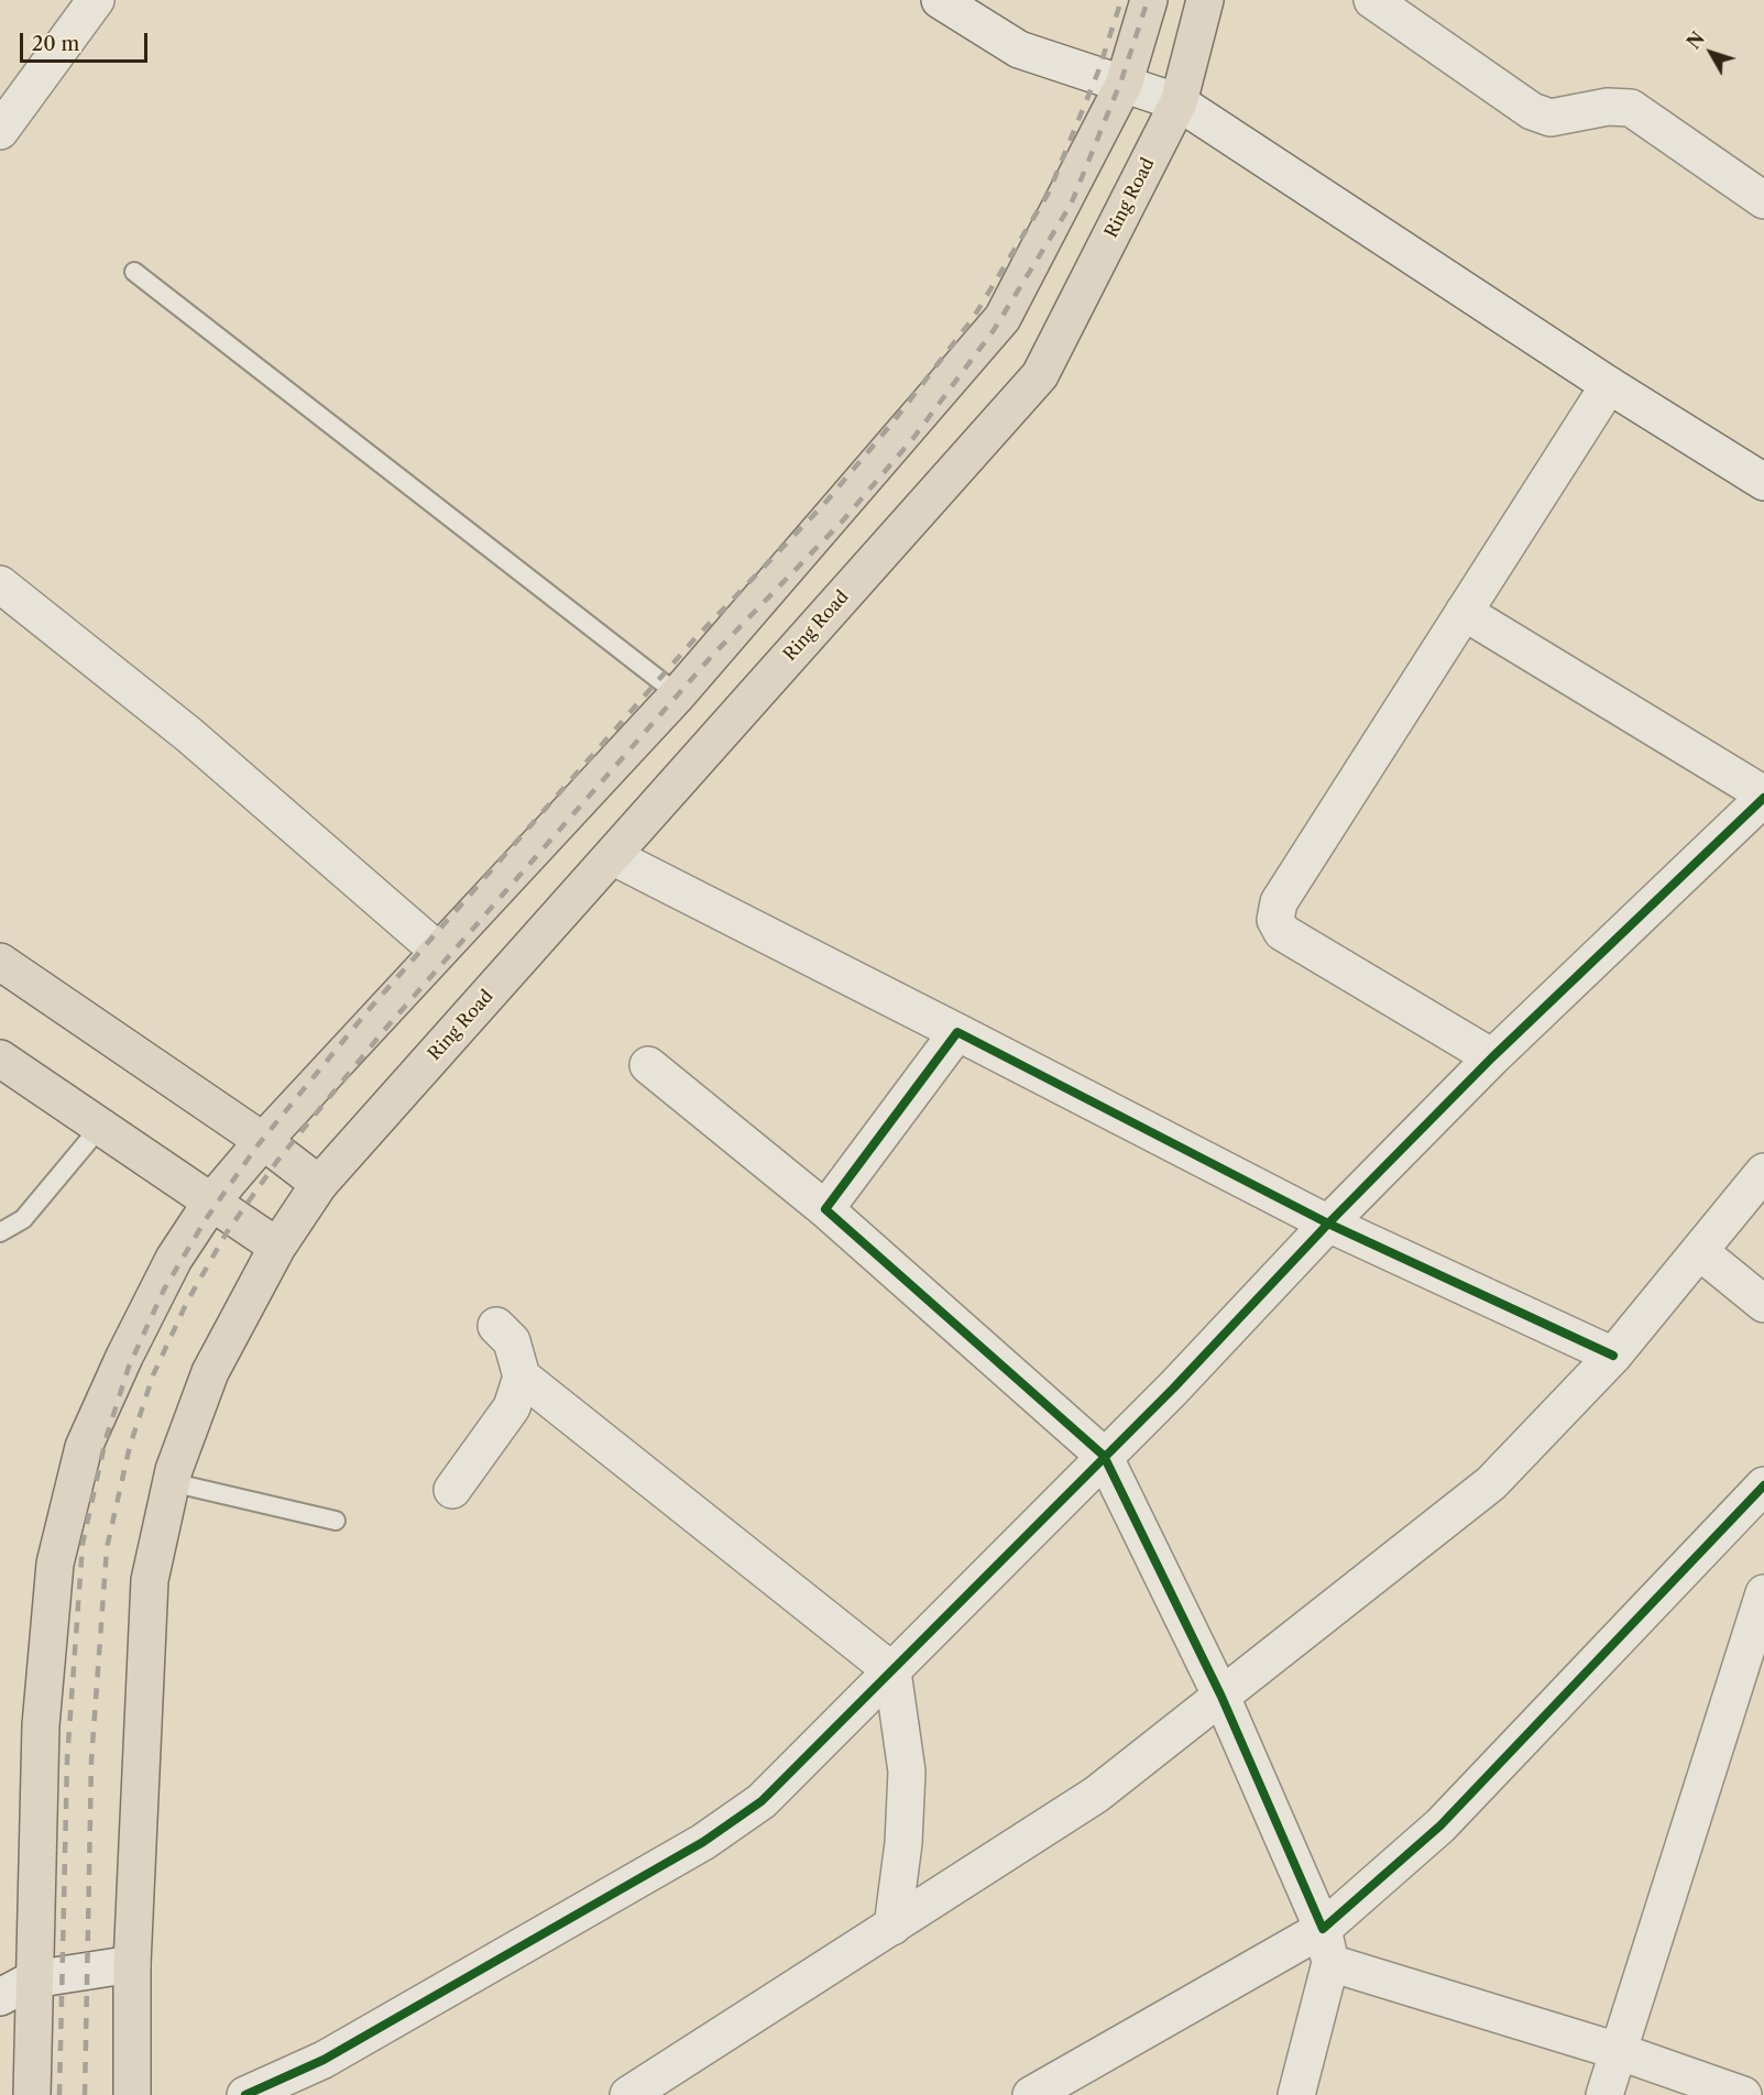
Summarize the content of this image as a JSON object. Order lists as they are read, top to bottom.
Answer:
{
  "streets": {
    "main road": ["Ring Road"]
  },
  "scale_bar": "20 m",
  "north": "top left"
}
